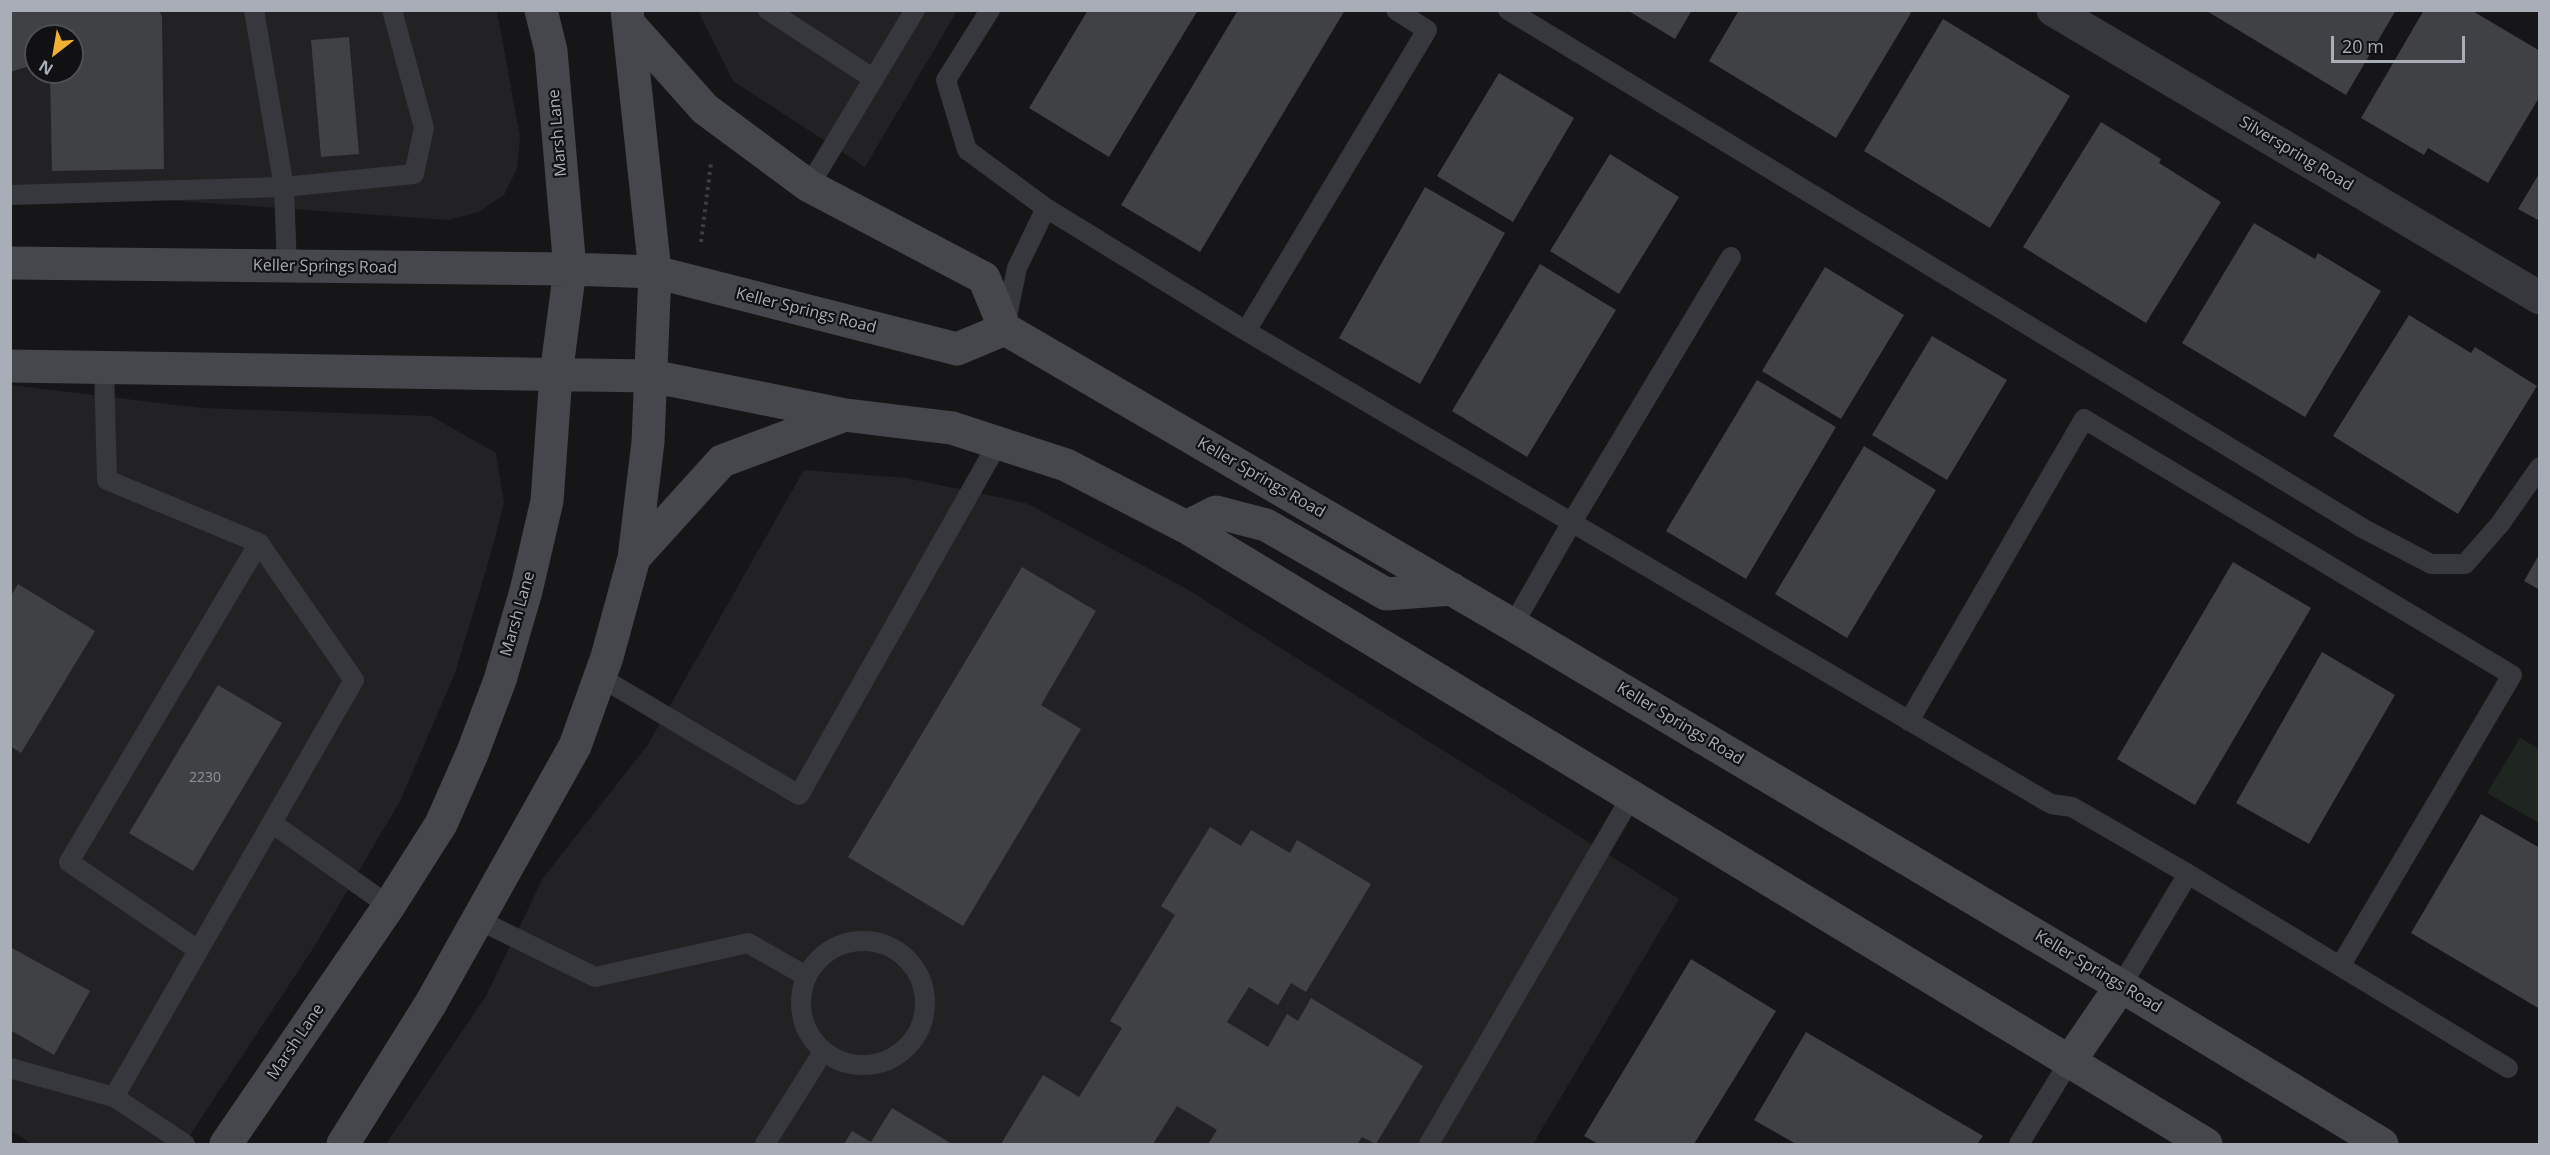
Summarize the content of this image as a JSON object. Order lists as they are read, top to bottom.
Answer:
{
  "streets": {
    "main road": ["Marsh Lane", "Keller Springs Road"],
    "street": ["Silverspring Road"]
  },
  "crossings": [
    ["Marsh Lane", "Keller Springs Road"]
  ],
  "house_numbers": ["2230"],
  "scale_bar": "20 m",
  "north": "bottom left"
}
